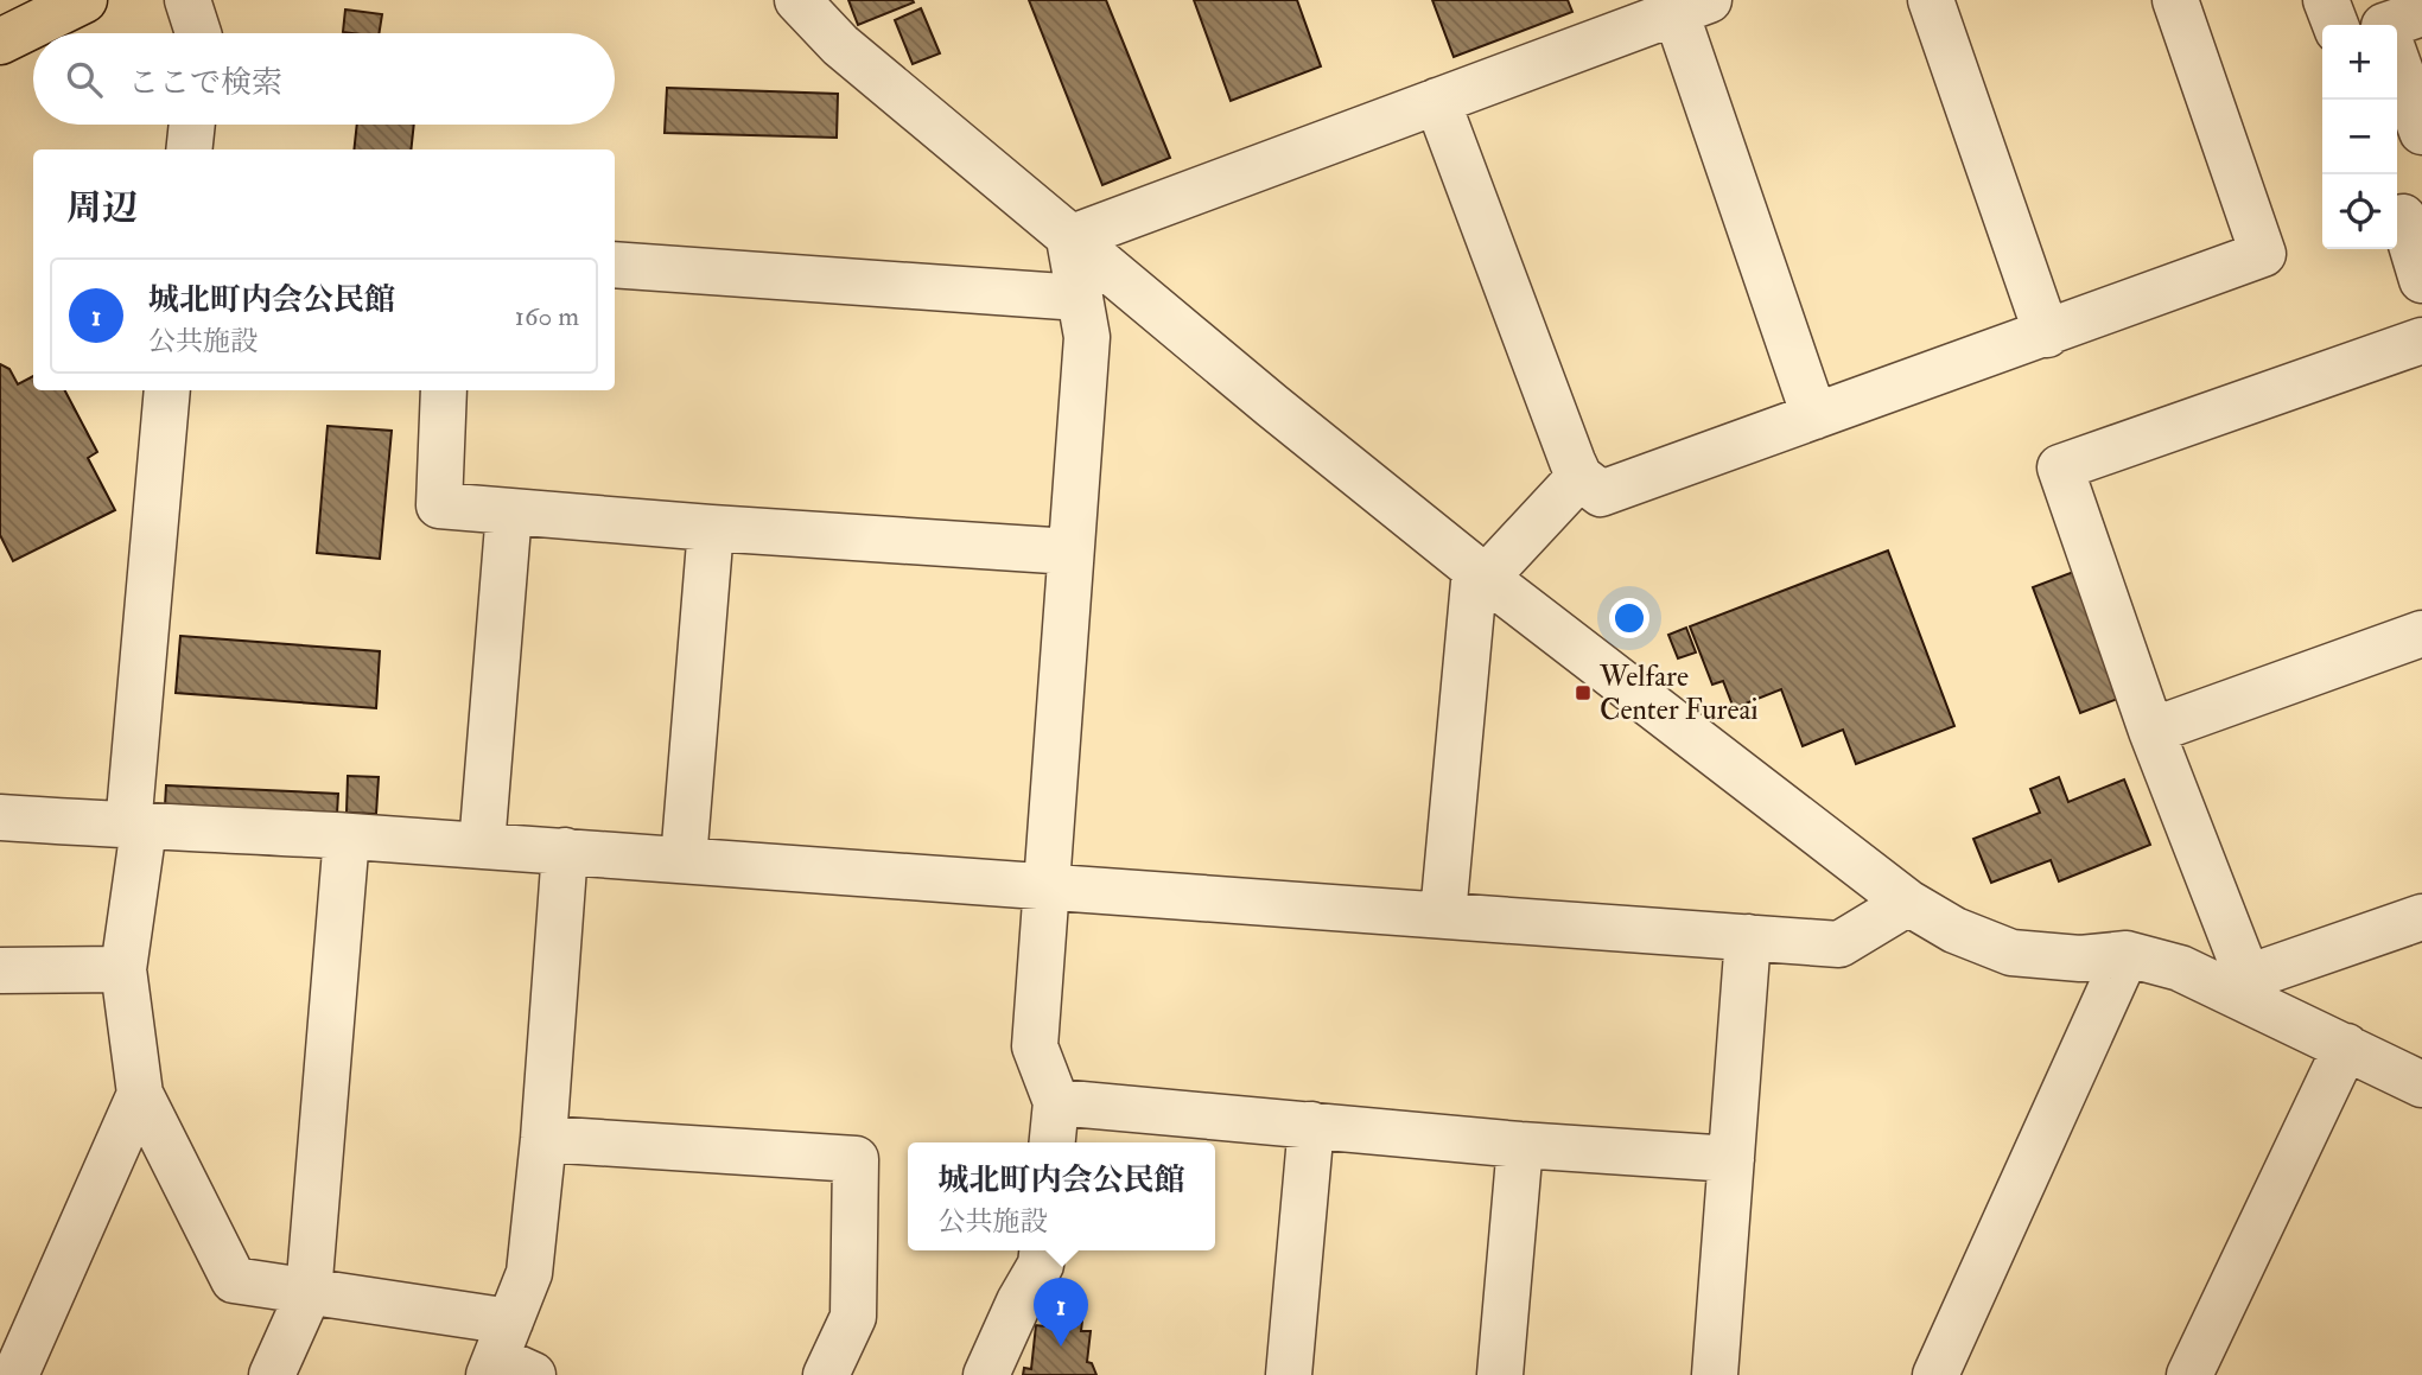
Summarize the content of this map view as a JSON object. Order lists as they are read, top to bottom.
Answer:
{
  "places": {
    "transit": ["Welfare Center Fureai"]
  },
  "page": {
    "map_buttons": ["+", "−"],
    "search": "ここで検索",
    "heading": "周辺",
    "list": [
      {
        "mark": "1",
        "name": "城北町内会公民館",
        "note": "公共施設",
        "value": "160 m"
      }
    ],
    "popup": ["城北町内会公民館", "公共施設"],
    "pins": "1"
  }
}
